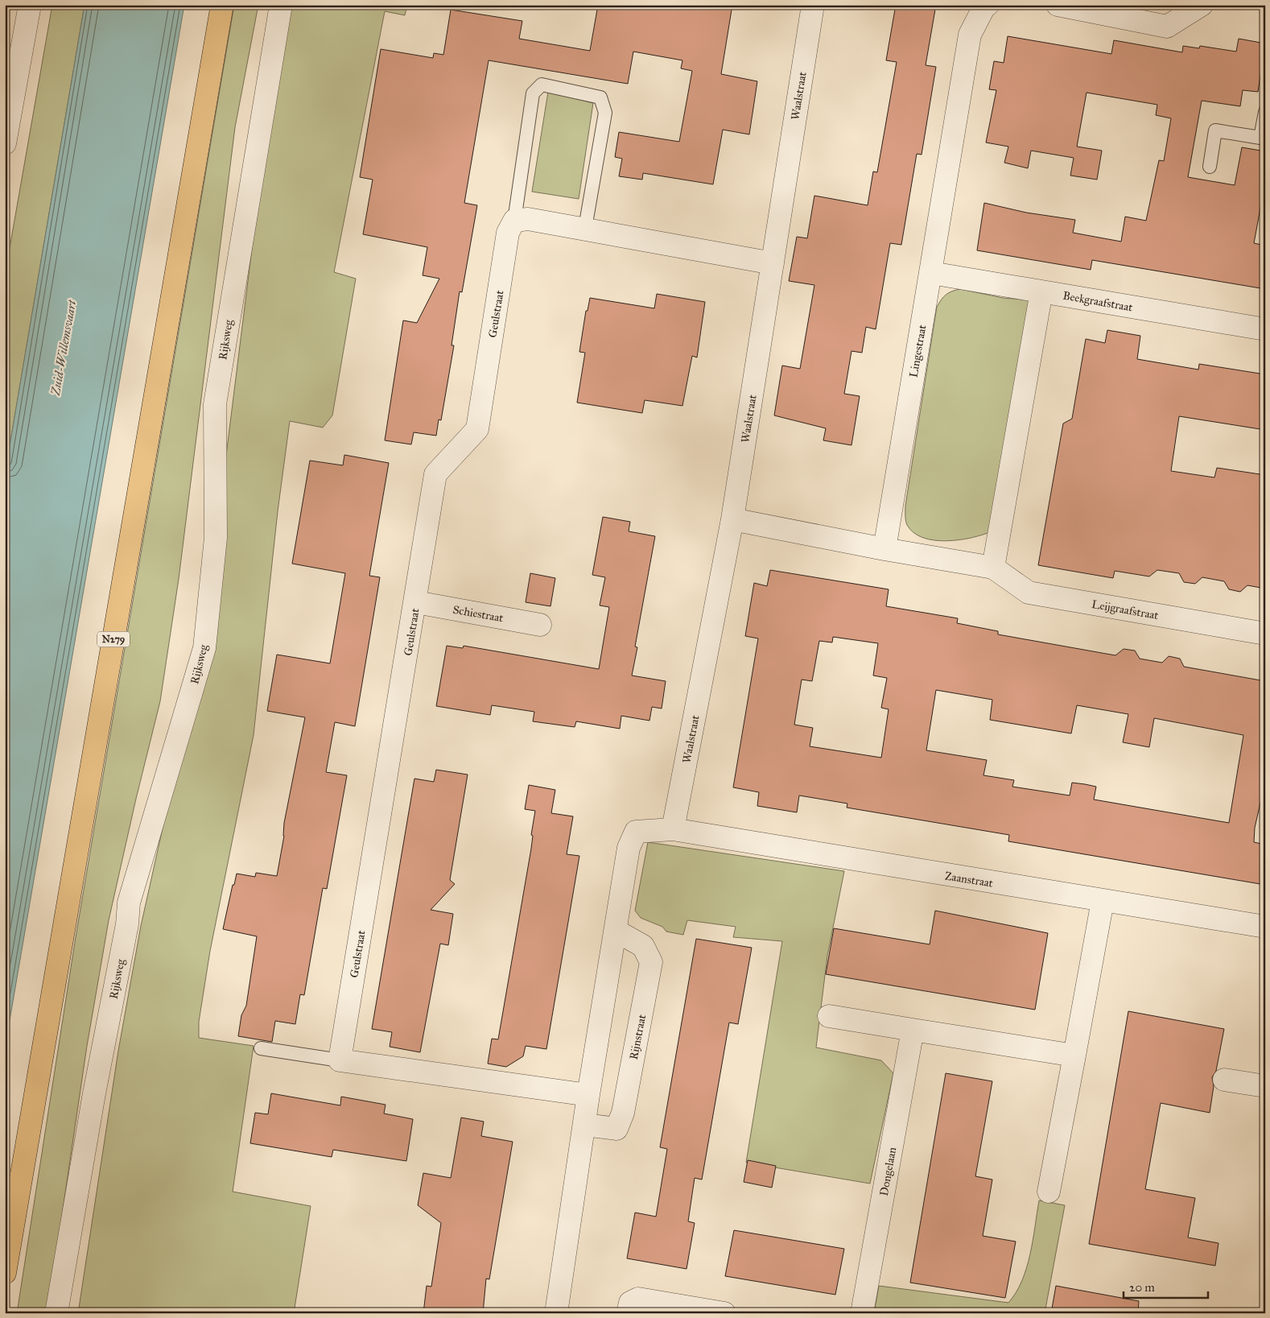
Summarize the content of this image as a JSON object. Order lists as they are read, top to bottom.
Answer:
{
  "streets": {
    "main road": ["N279"],
    "street": [
      "Waalstraat",
      "Beekgraafstraat",
      "Geulstraat",
      "Rijksweg",
      "Lingestraat",
      "Leijgraafstraat",
      "Schiestraat",
      "Zaanstraat",
      "Rijnstraat",
      "Dongelaan"
    ]
  },
  "crossings": [
    ["Waalstraat", "Zaanstraat"],
    ["Beekgraafstraat", "Lingestraat"],
    ["Geulstraat", "Schiestraat"],
    ["Lingestraat", "Leijgraafstraat"]
  ],
  "water": ["Zuid-Willemsvaart"],
  "scale_bar": "20 m"
}
